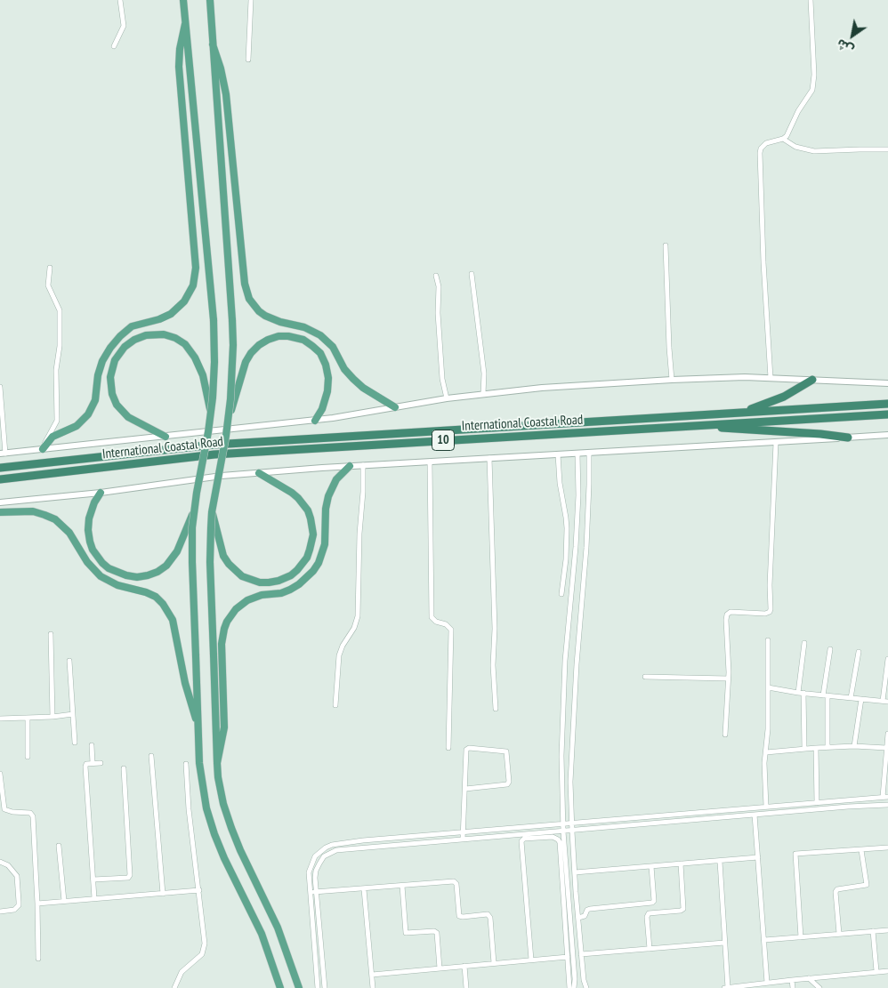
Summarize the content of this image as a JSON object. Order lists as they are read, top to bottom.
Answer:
{
  "streets": {
    "highway": ["International Coastal Road", "10"]
  },
  "north": "bottom left"
}
